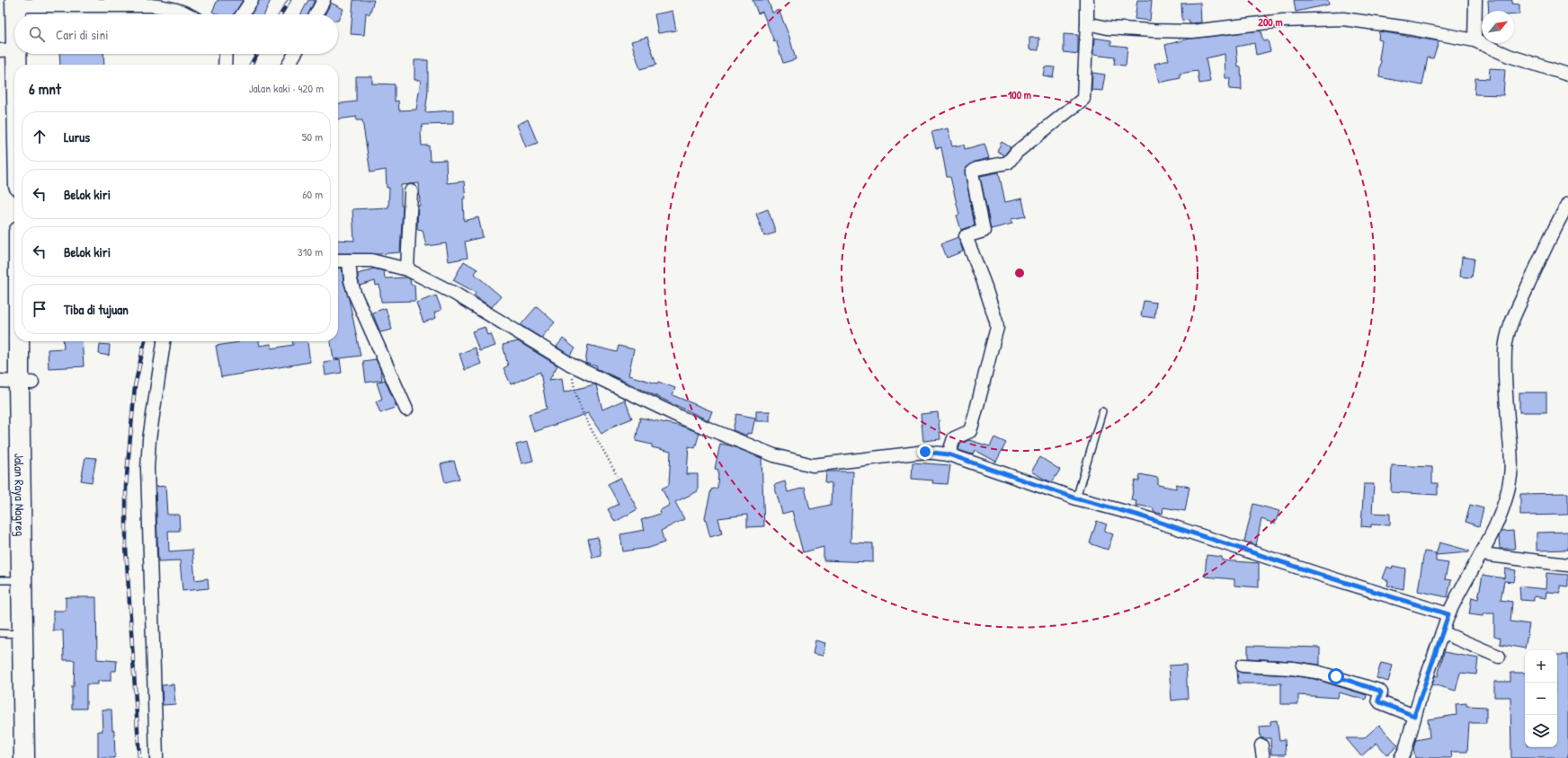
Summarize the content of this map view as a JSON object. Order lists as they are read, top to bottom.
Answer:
{
  "streets": {
    "highway": ["Jalan Raya Nagreg"]
  },
  "north": "top right",
  "page": {
    "search": "Cari di sini",
    "heading": ["6 mnt", "Jalan kaki · 420 m"],
    "list": [
      ["Lurus", "50 m"],
      ["Belok kiri", "60 m"],
      ["Belok kiri", "310 m"],
      "Tiba di tujuan"
    ],
    "map_buttons": ["+", "−"]
  },
  "rings": ["200 m", "100 m"]
}
